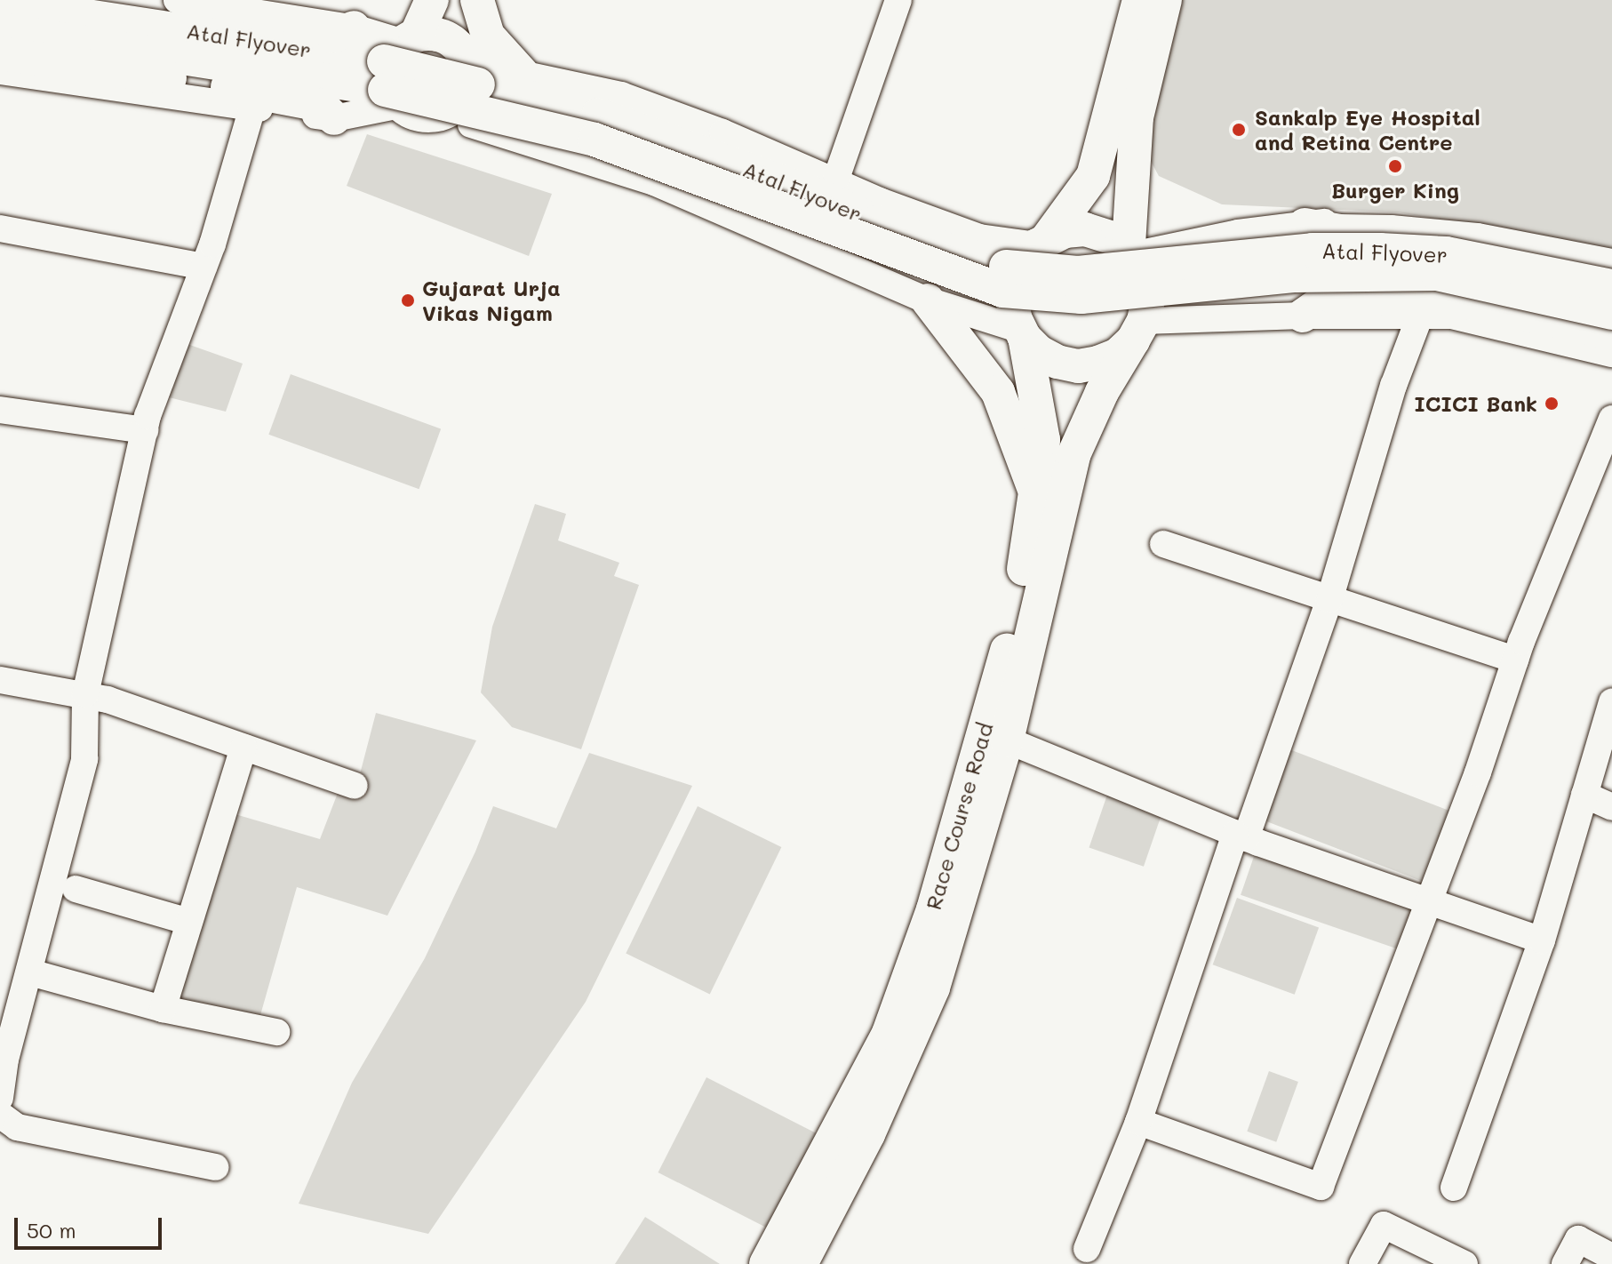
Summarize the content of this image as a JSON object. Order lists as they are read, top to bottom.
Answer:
{
  "streets": {
    "main road": ["Atal Flyover", "Race Course Road"]
  },
  "places": [
    "Sankalp Eye Hospital and Retina Centre",
    "Burger King",
    "Gujarat Urja Vikas Nigam",
    "ICICI Bank"
  ],
  "scale_bar": "50 m"
}
